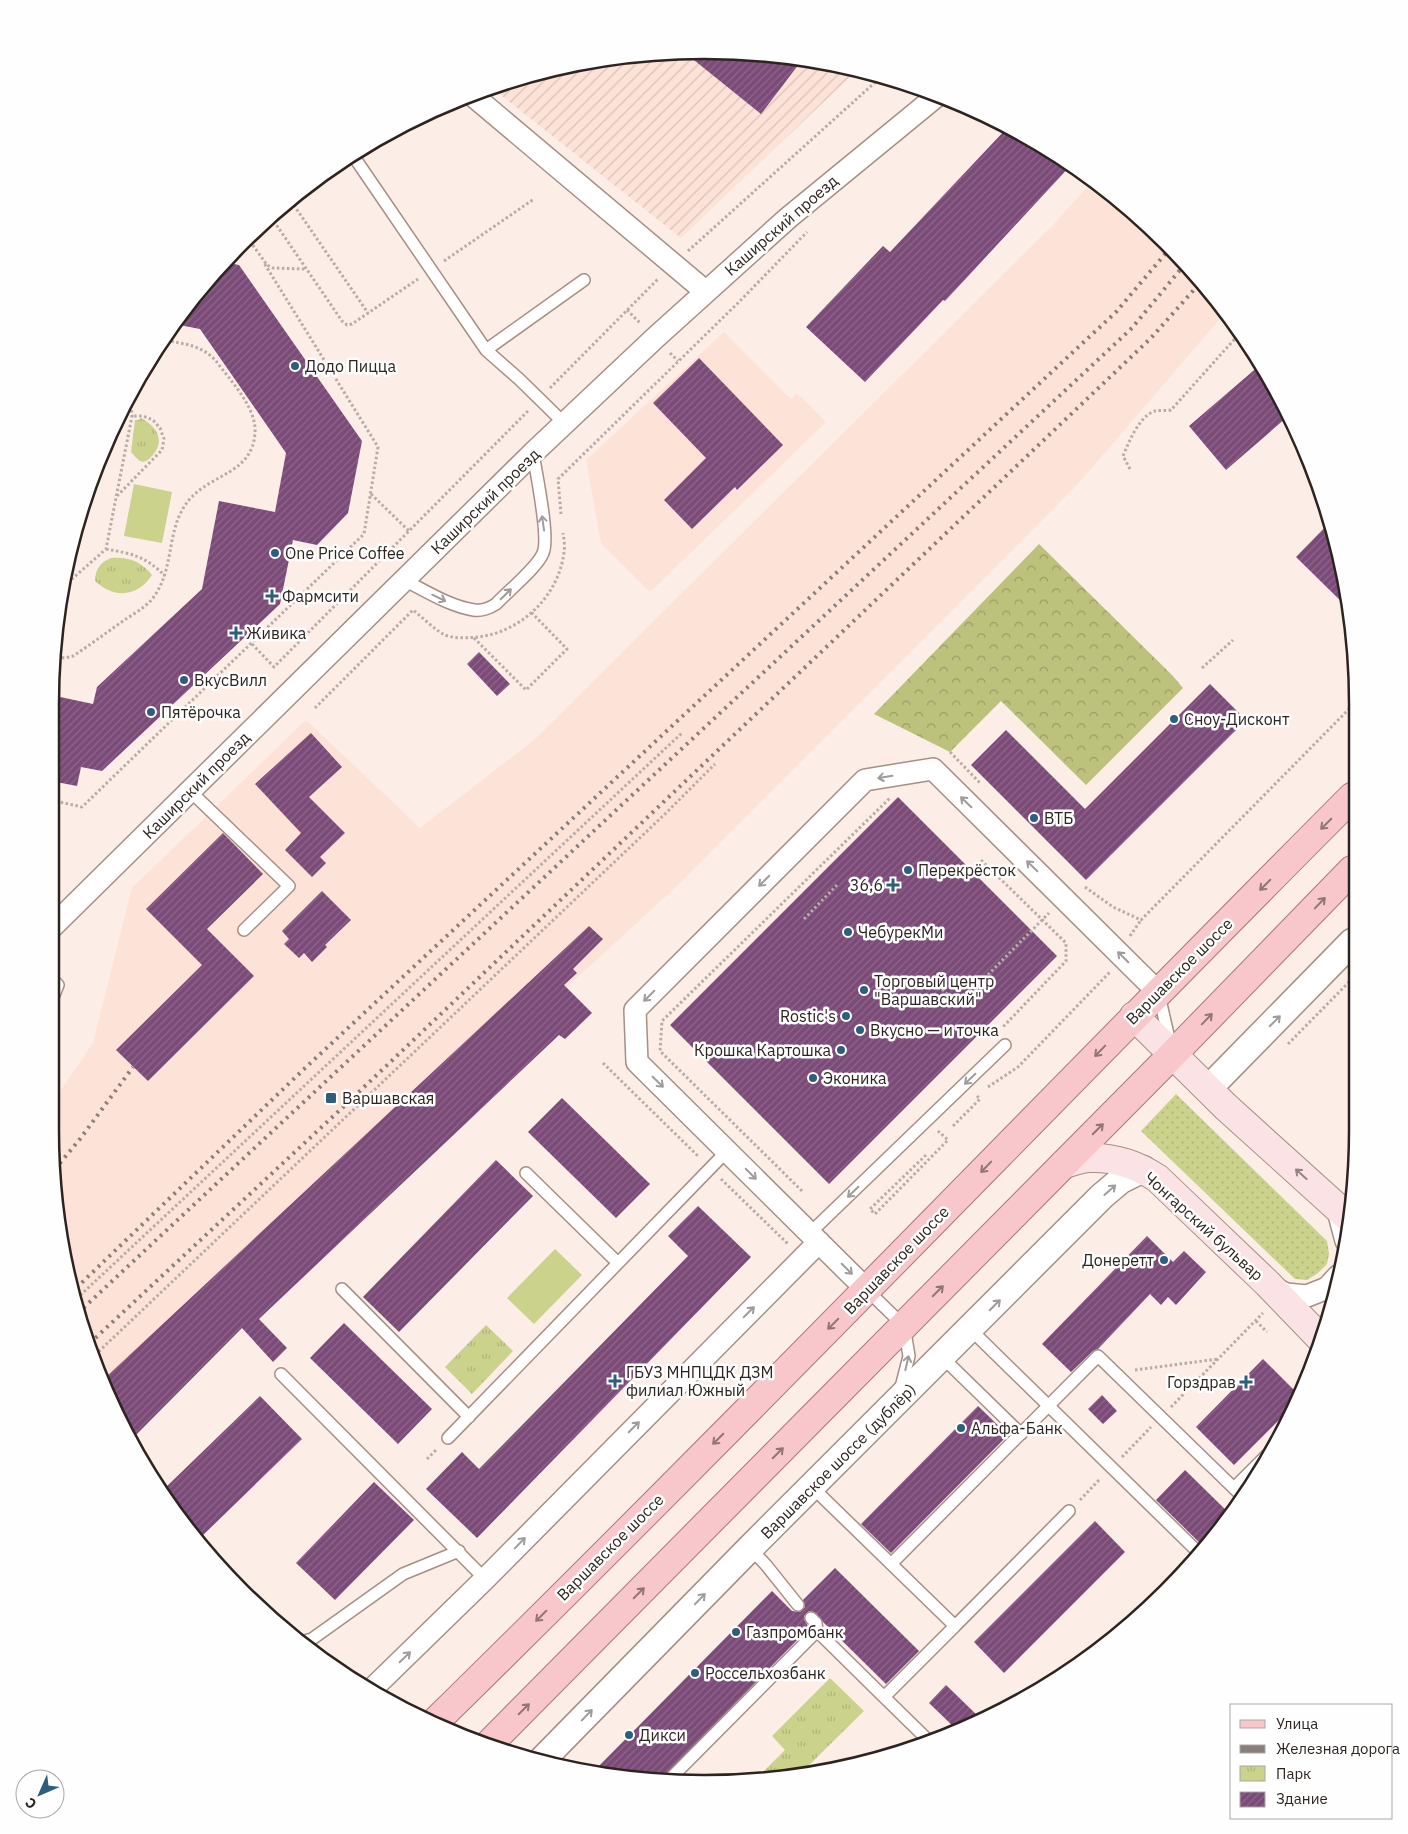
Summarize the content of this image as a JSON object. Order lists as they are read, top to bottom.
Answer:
{
  "streets": {
    "main road": ["Варшавское шоссе", "Чонгарский бульвар"],
    "street": ["Каширский проезд", "Варшавское шоссе (дублёр)"]
  },
  "crossings": [
    ["Чонгарский бульвар", "Варшавское шоссе (дублёр)"]
  ],
  "places": {
    "other": [
      "Додо Пицца",
      "One Price Coffee",
      "ВкусВилл",
      "Пятёрочка",
      "Сноу-Дисконт",
      "ВТБ",
      "Перекрёсток",
      "ЧебурекМи",
      "Торговый центр \"Варшавский\"",
      "Rostic's",
      "Вкусно — и точка",
      "Крошка Картошка",
      "Эконика",
      "Донеретт",
      "Альфа-Банк",
      "Газпромбанк",
      "Россельхозбанк",
      "Дикси"
    ],
    "health": [
      "Фармсити",
      "Живика",
      "36,6",
      "ГБУЗ МНПЦДК ДЗМ филиал Южный",
      "Горздрав"
    ],
    "transit": ["Варшавская"]
  },
  "legend": [
    "Улица",
    "Железная дорога",
    "Парк",
    "Здание"
  ],
  "north": "bottom left"
}
